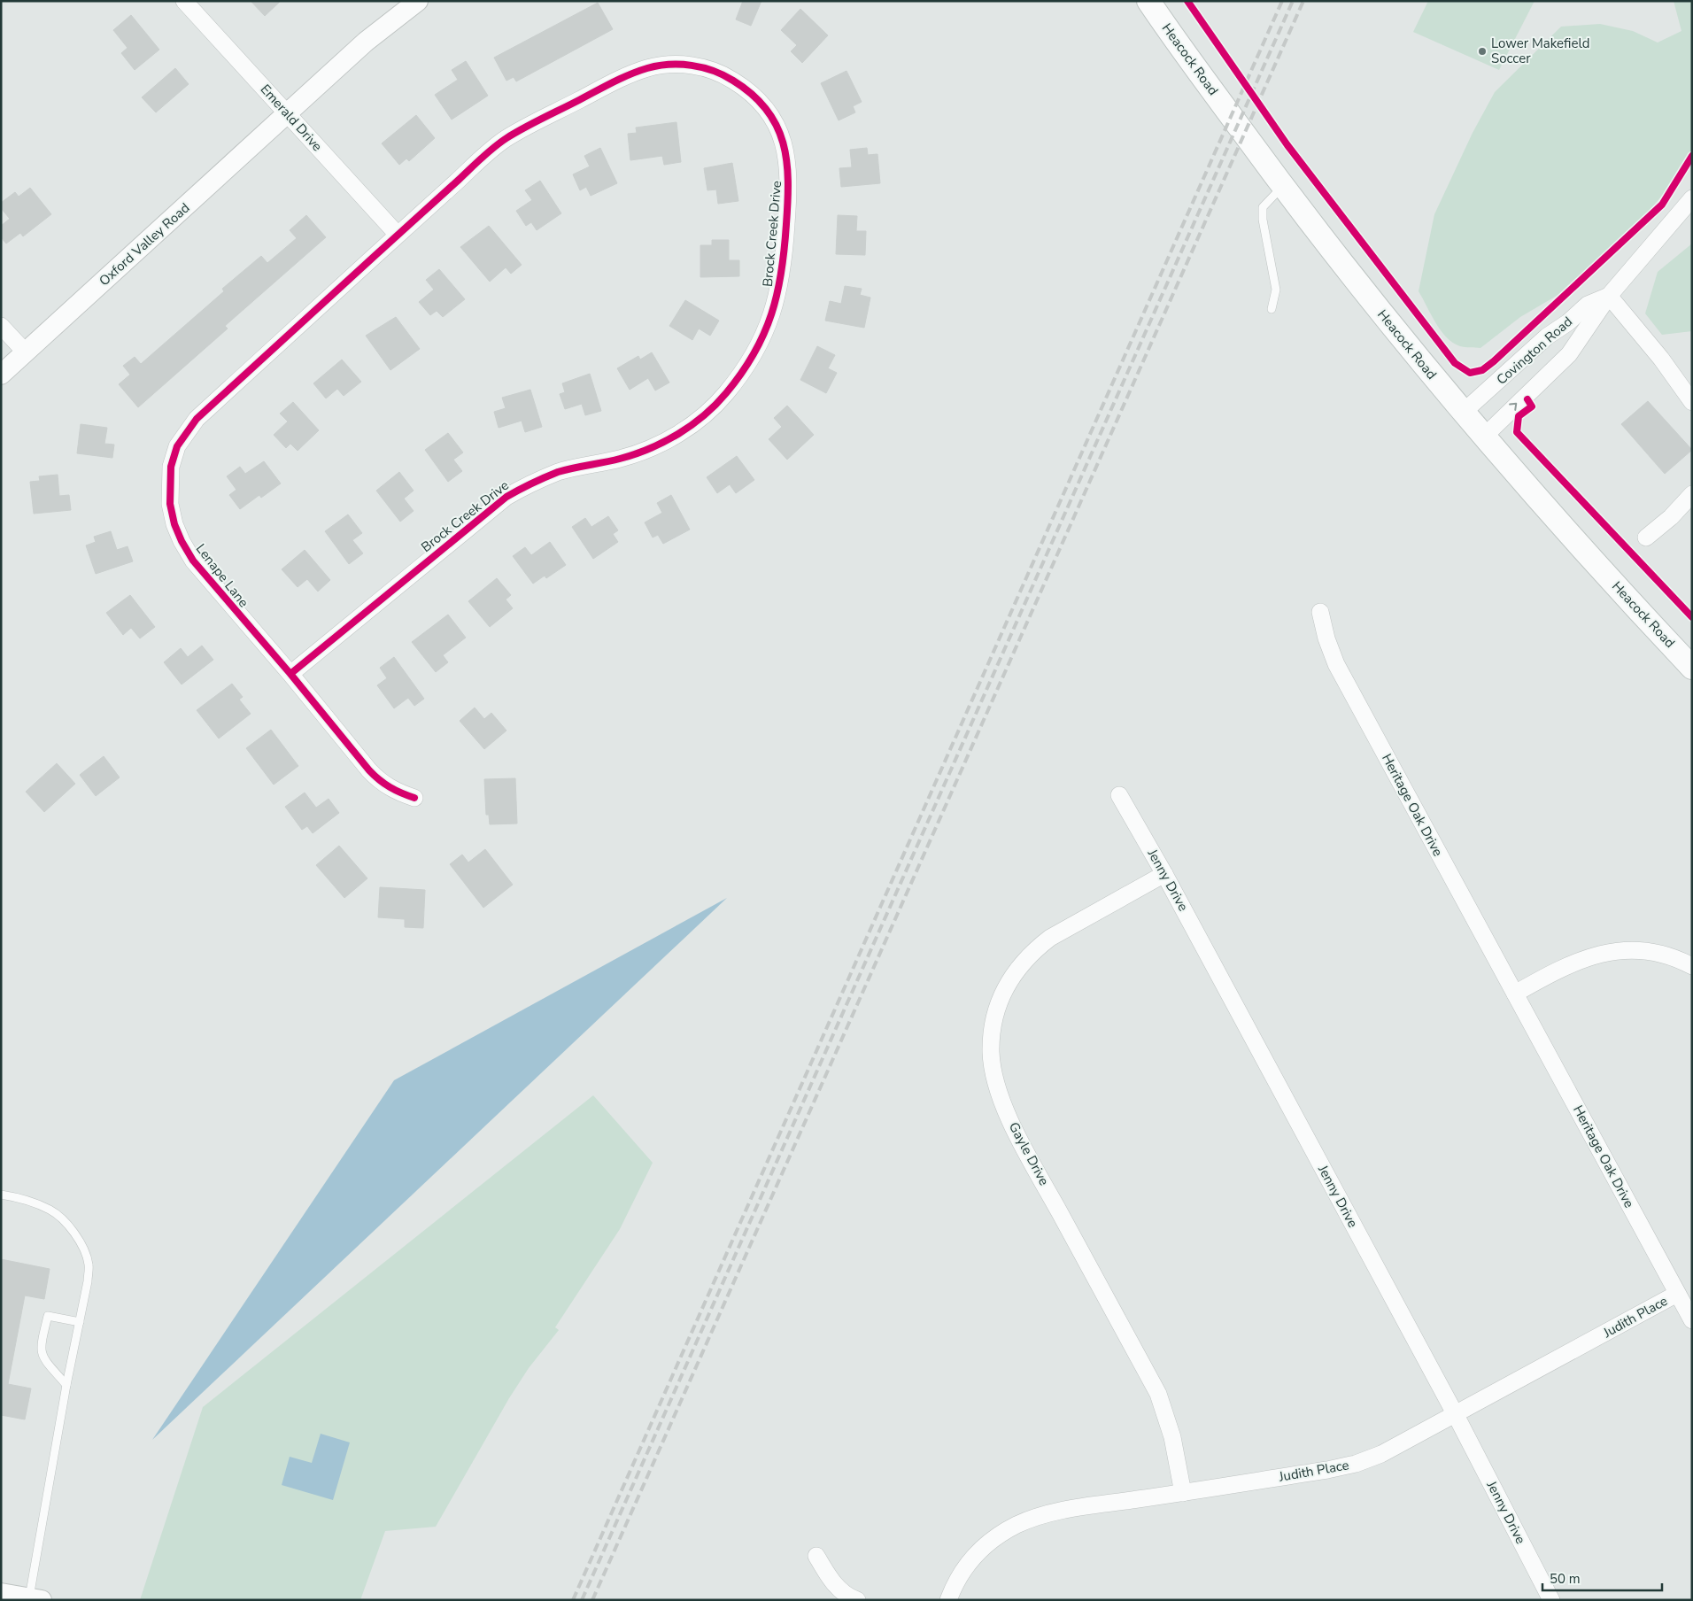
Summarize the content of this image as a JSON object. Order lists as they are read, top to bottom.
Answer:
{
  "streets": {
    "main road": ["Heacock Road"],
    "street": [
      "Emerald Drive",
      "Brock Creek Drive",
      "Oxford Valley Road",
      "Covington Road",
      "Lenape Lane",
      "Heritage Oak Drive",
      "Jenny Drive",
      "Gayle Drive",
      "Judith Place"
    ]
  },
  "crossings": [
    ["Heacock Road", "Covington Road"],
    ["Emerald Drive", "Brock Creek Drive"],
    ["Emerald Drive", "Oxford Valley Road"],
    ["Emerald Drive", "Lenape Lane"],
    ["Brock Creek Drive", "Lenape Lane"],
    ["Heritage Oak Drive", "Judith Place"],
    ["Jenny Drive", "Gayle Drive"],
    ["Jenny Drive", "Judith Place"],
    ["Gayle Drive", "Judith Place"]
  ],
  "places": ["Lower Makefield Soccer"],
  "scale_bar": "50 m"
}
